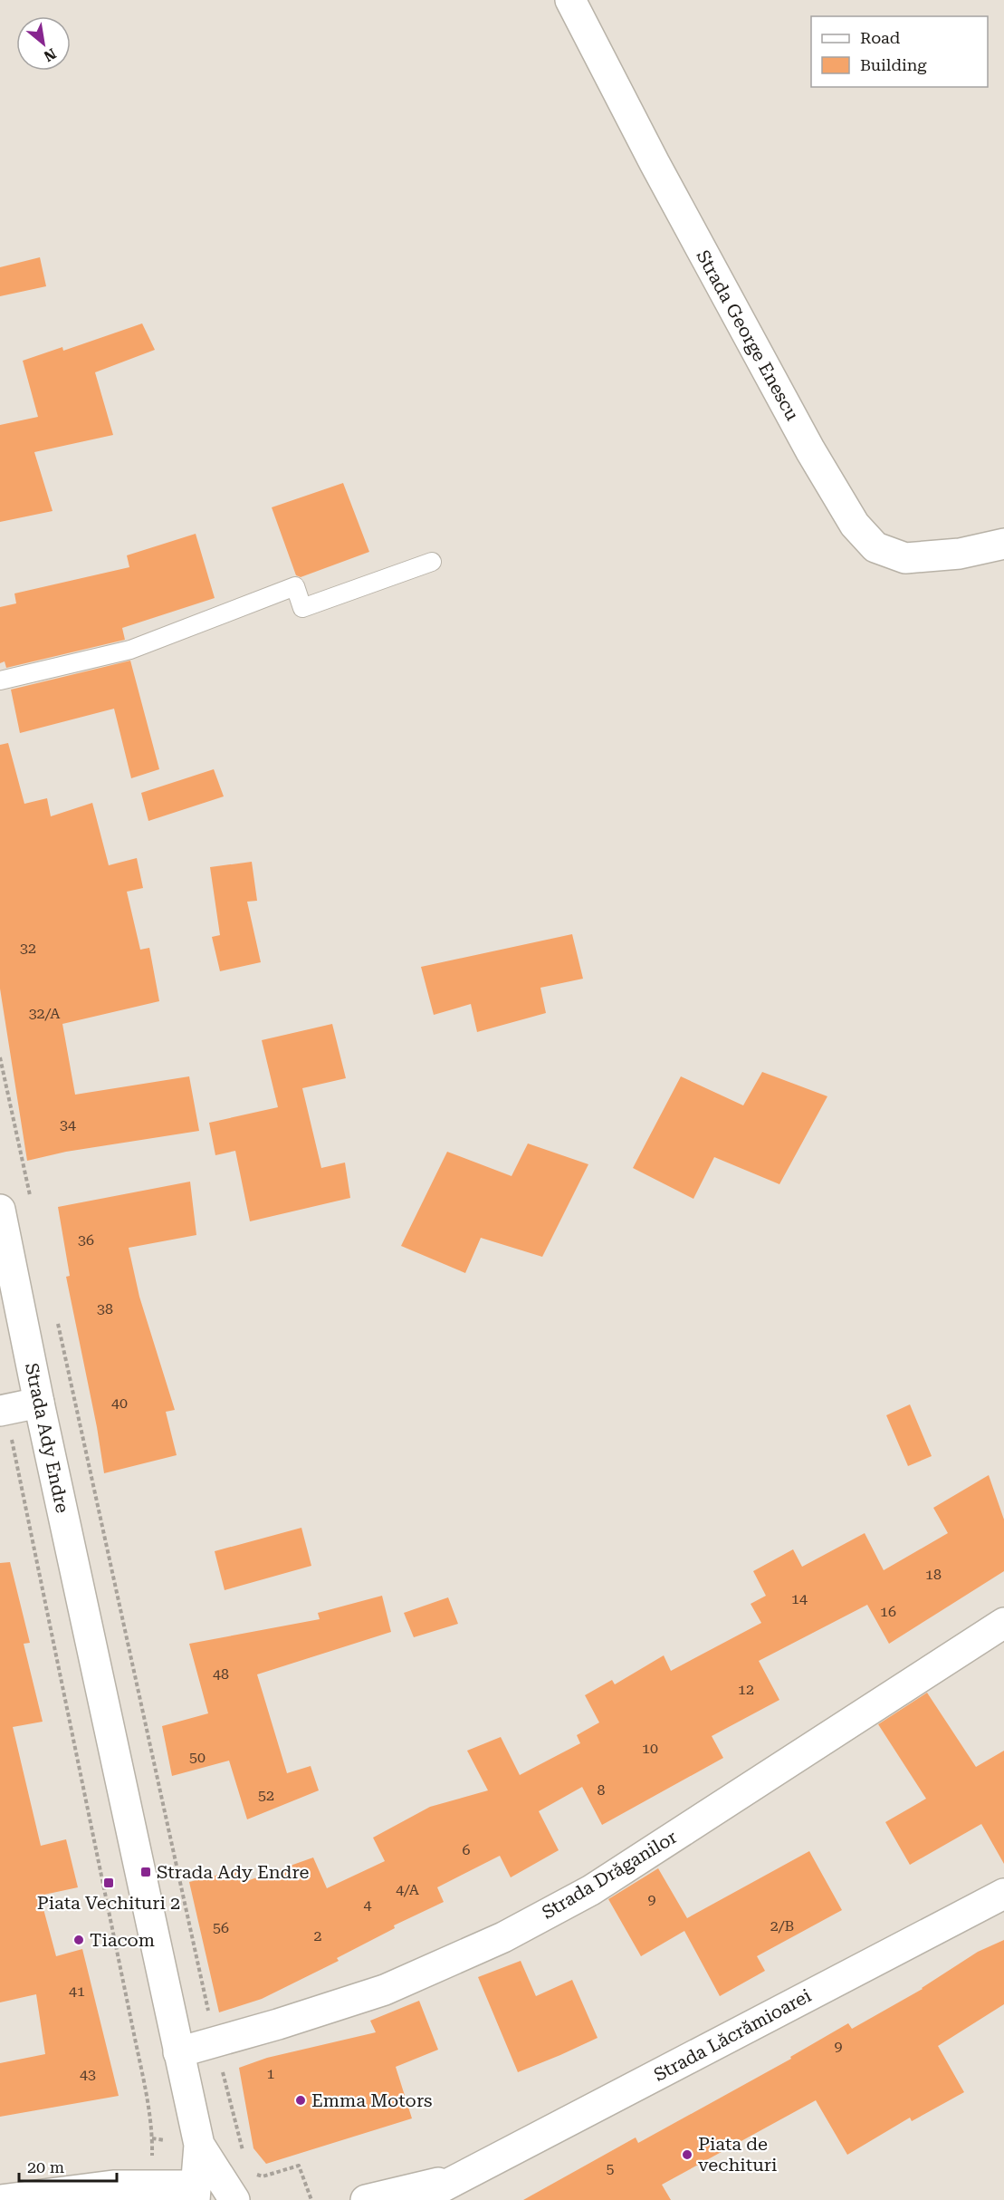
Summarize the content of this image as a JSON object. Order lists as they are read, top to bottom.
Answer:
{
  "streets": {
    "street": [
      "Strada George Enescu",
      "Strada Ady Endre",
      "Strada Drăganilor",
      "Strada Lăcrămioarei"
    ]
  },
  "crossings": [
    ["Strada Ady Endre", "Strada Drăganilor"]
  ],
  "places": {
    "transit": ["Strada Ady Endre", "Piata Vechituri 2"],
    "other": ["Tiacom", "Emma Motors", "Piata de vechituri"]
  },
  "house_numbers": [
    "32",
    "32/A",
    "34",
    "36",
    "38",
    "40",
    "18",
    "14",
    "16",
    "48",
    "12",
    "10",
    "50",
    "8",
    "52",
    "6",
    "4/A",
    "9",
    "4",
    "2/B",
    "56",
    "2",
    "41",
    "9",
    "1",
    "43",
    "5"
  ],
  "legend": ["Road", "Building"],
  "scale_bar": "20 m",
  "north": "bottom right"
}
